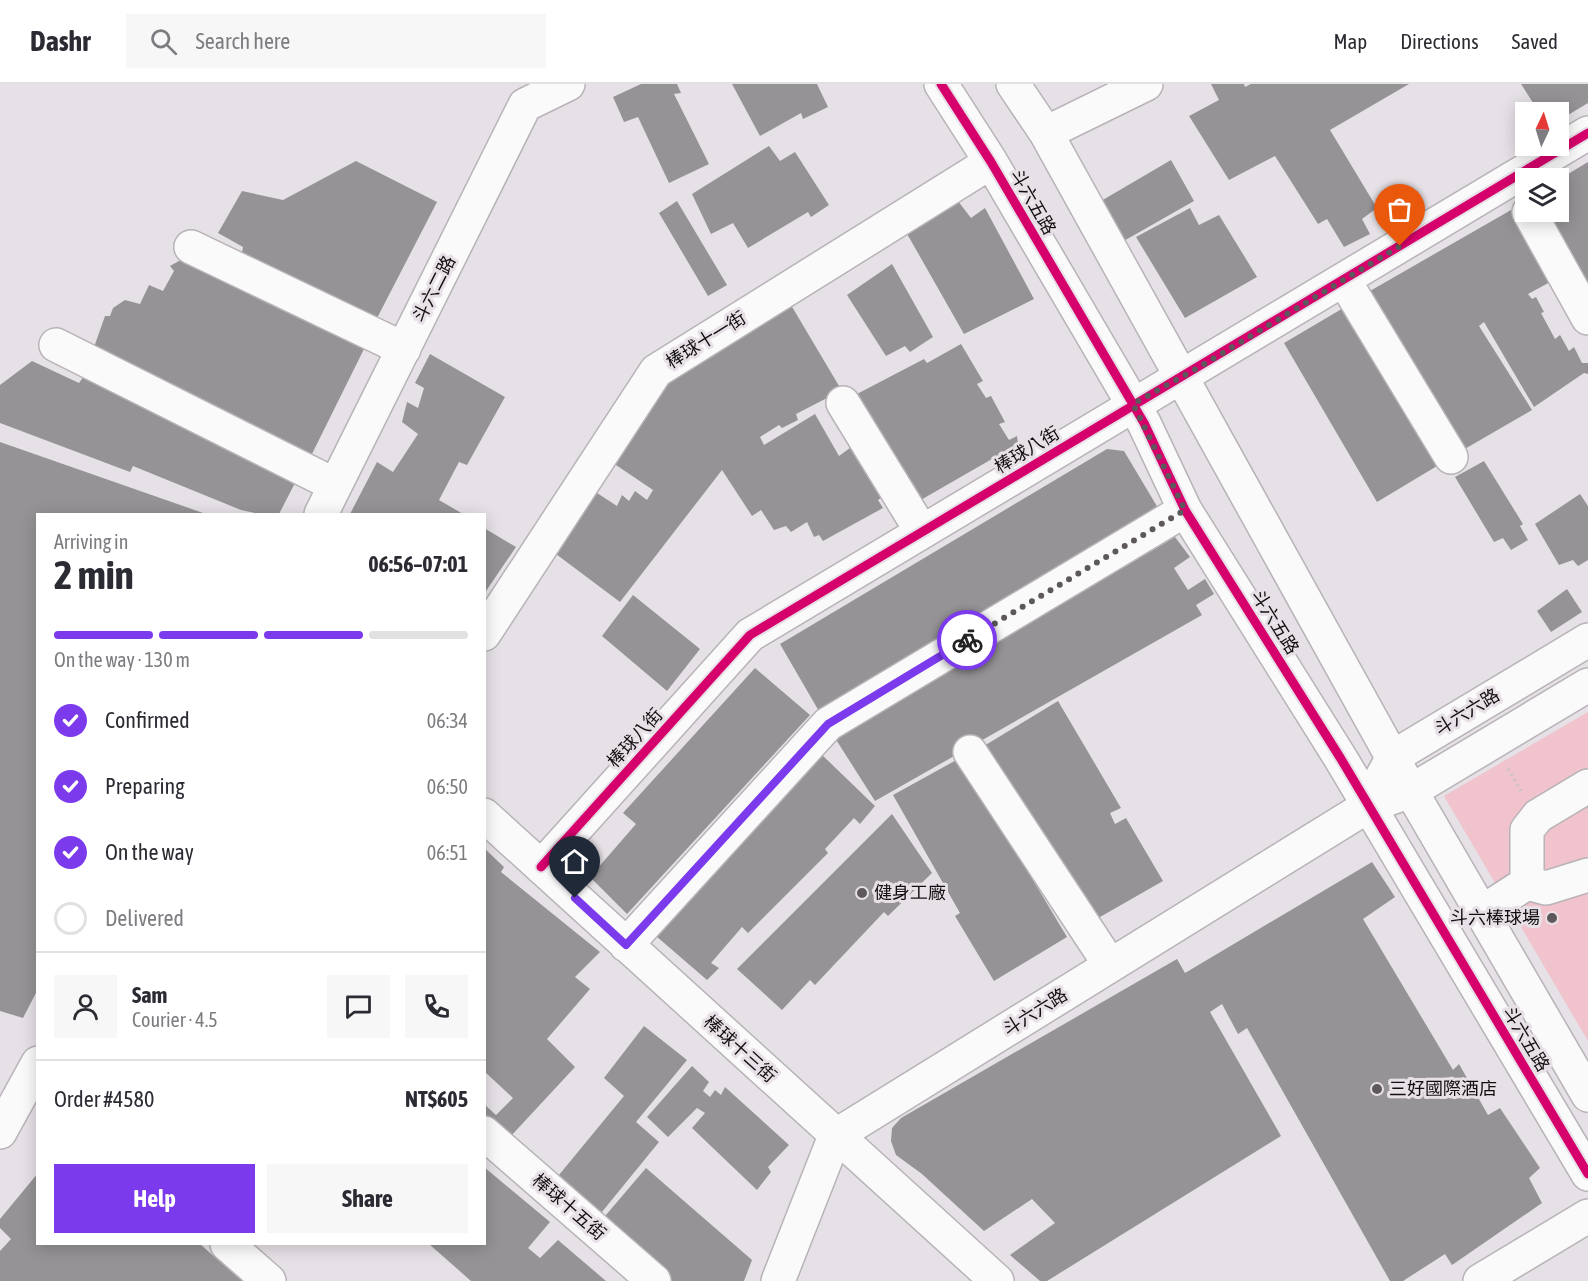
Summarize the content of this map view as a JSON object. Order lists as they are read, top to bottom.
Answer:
{
  "streets": {
    "street": [
      "斗六五路",
      "斗六二路",
      "棒球十一街",
      "棒球八街",
      "斗六六路",
      "棒球十三街",
      "棒球十五街"
    ]
  },
  "crossings": [
    ["斗六五路", "棒球十一街"],
    ["斗六五路", "棒球八街"],
    ["斗六五路", "斗六六路"],
    ["棒球八街", "棒球十三街"],
    ["斗六六路", "棒球十三街"]
  ],
  "places": ["健身工廠", "斗六棒球場", "三好國際酒店"],
  "north": "top",
  "page": {
    "header": "Dashr",
    "search": "Search here",
    "nav": ["Map", "Directions", "Saved"],
    "heading": ["2 min", "Arriving in", "06:56–07:01"],
    "panel": [
      "Sam",
      "Courier · 4.5",
      "Order #4580",
      "NT$605"
    ],
    "bar": "On the way · 130 m",
    "list": [
      ["Confirmed", "06:34"],
      ["Preparing", "06:50"],
      ["On the way", "06:51"],
      "Delivered"
    ],
    "buttons": ["Help", "Share"]
  }
}
